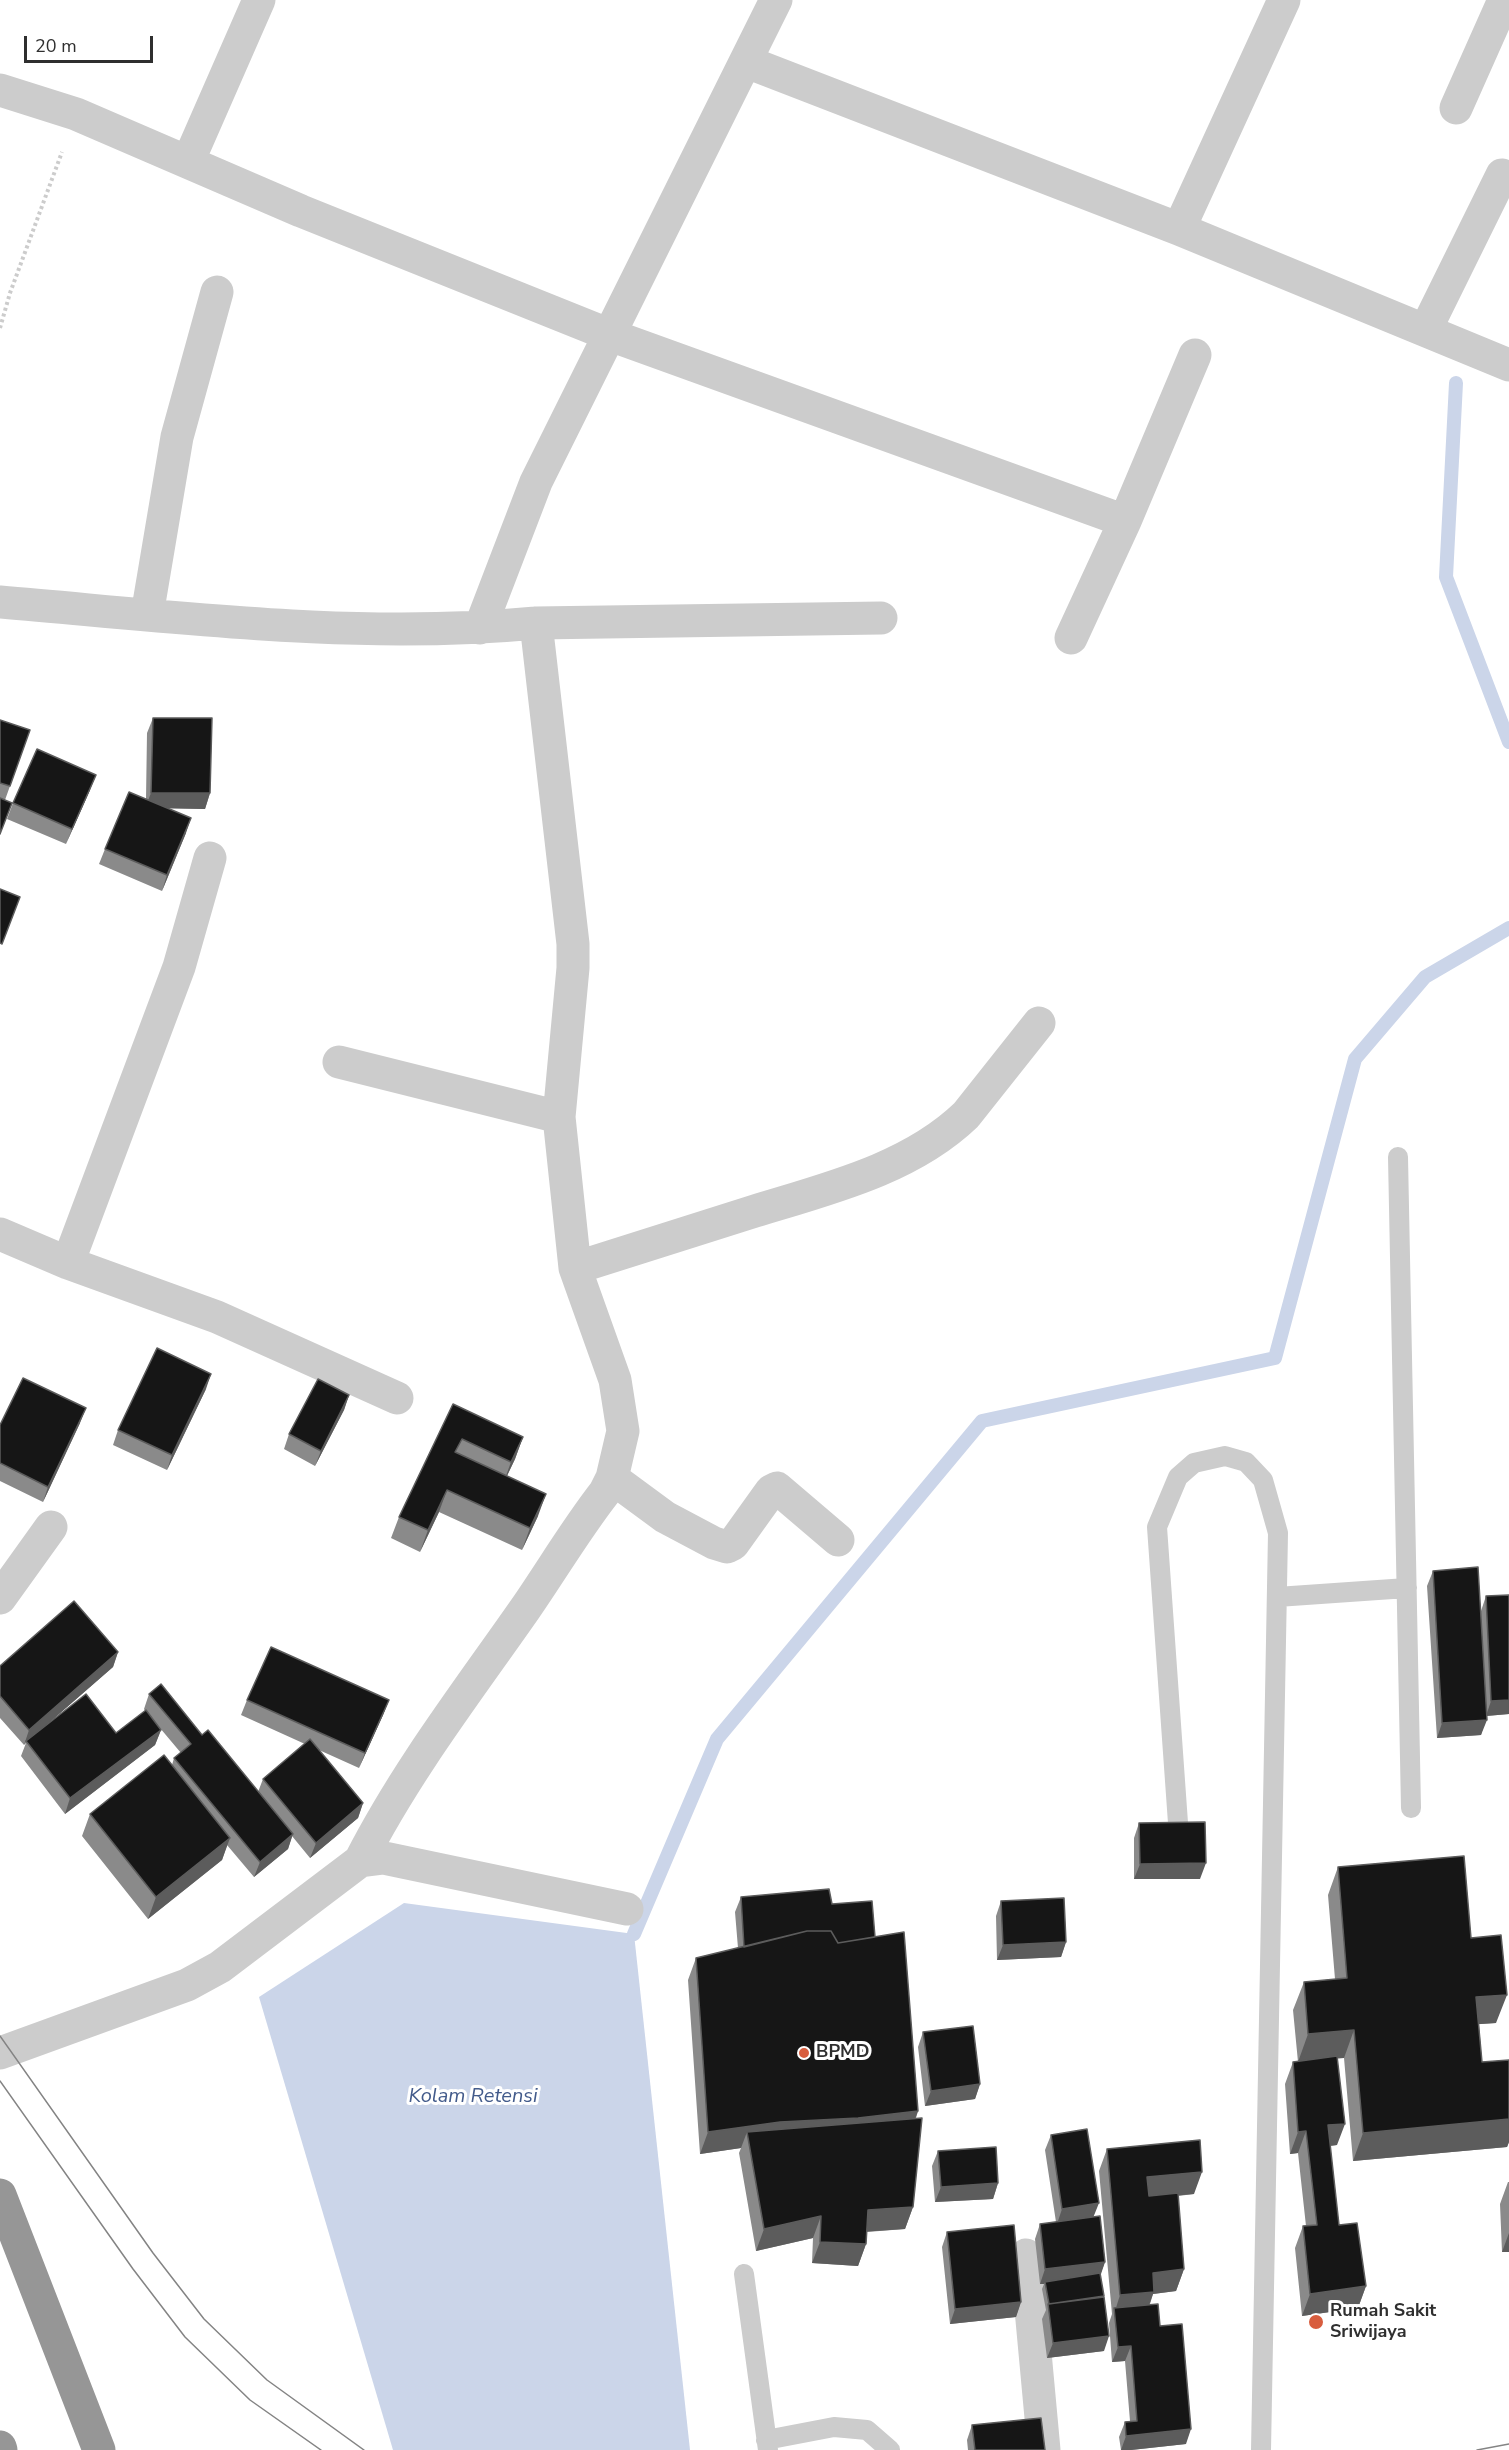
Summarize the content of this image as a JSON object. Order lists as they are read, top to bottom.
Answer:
{
  "water": ["Kolam Retensi"],
  "places": ["BPMD", "Rumah Sakit Sriwijaya"],
  "scale_bar": "20 m"
}
